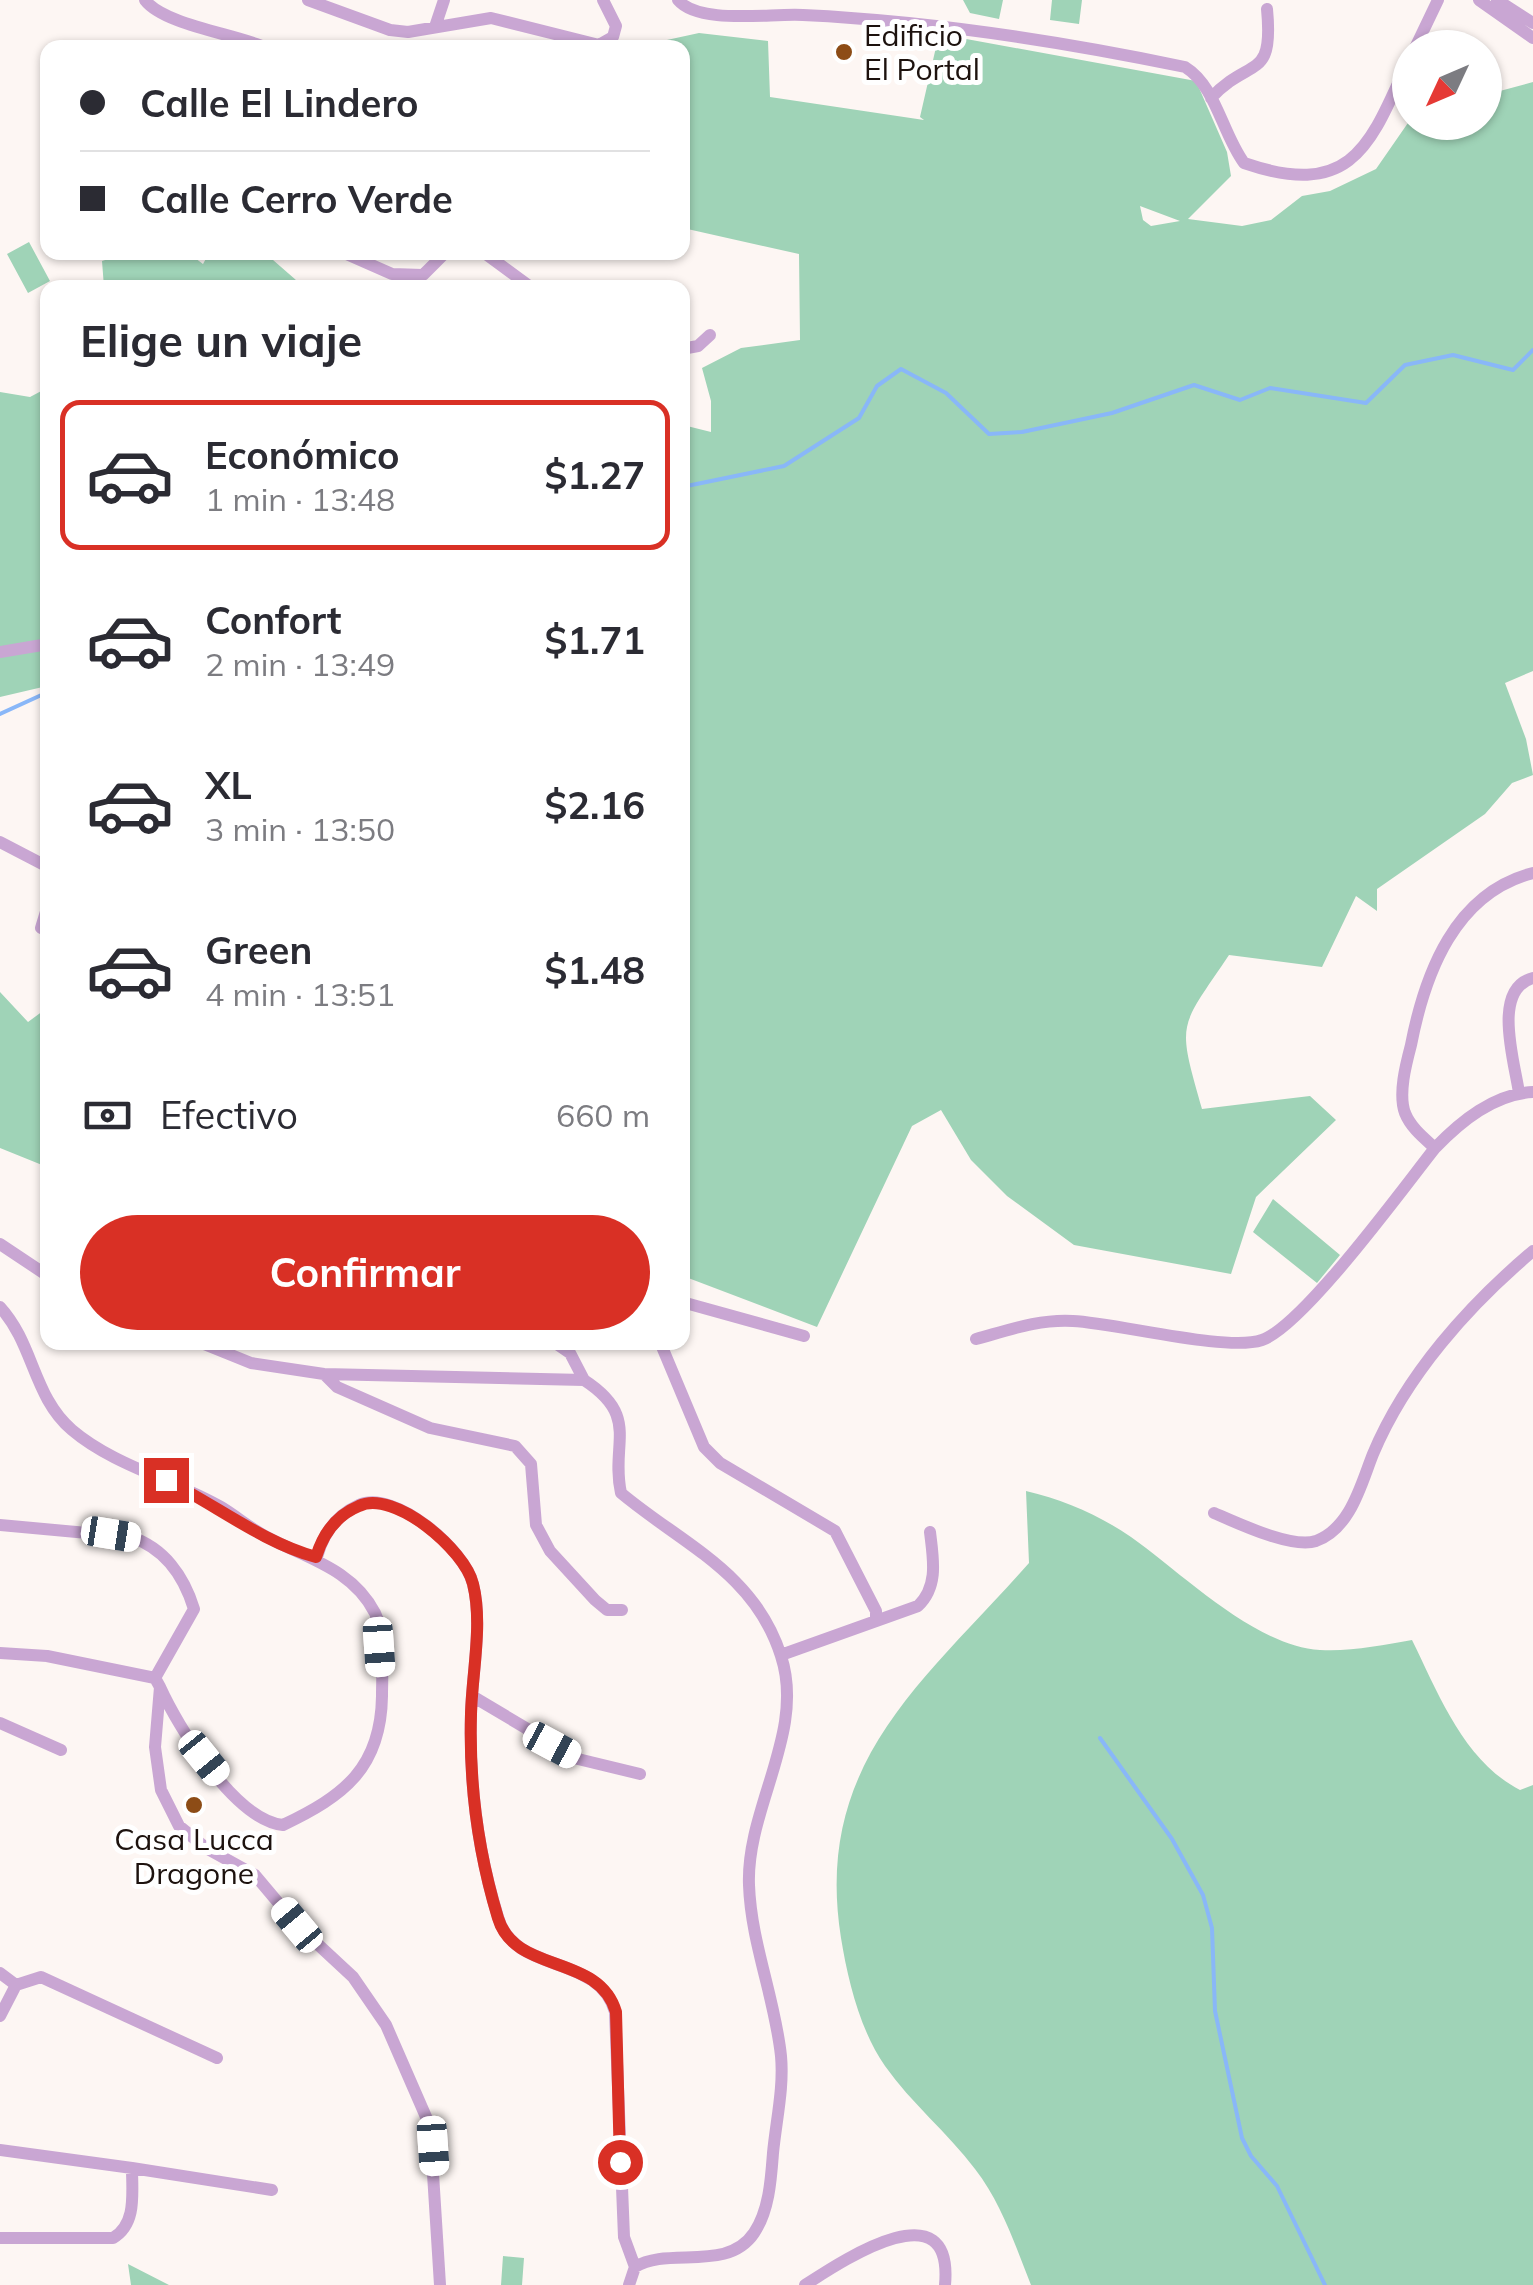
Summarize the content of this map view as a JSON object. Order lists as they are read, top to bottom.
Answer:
{
  "places": ["Edificio El Portal", "Casa Lucca Dragone"],
  "north": "bottom left",
  "page": {
    "banner": ["Calle El Lindero", "Calle Cerro Verde"],
    "heading": "Elige un viaje",
    "list": [
      {
        "name": "Económico",
        "note": "1 min · 13:48",
        "value": "$1.27"
      },
      {
        "name": "Confort",
        "note": "2 min · 13:49",
        "value": "$1.71"
      },
      {
        "name": "XL",
        "note": "3 min · 13:50",
        "value": "$2.16"
      },
      {
        "name": "Green",
        "note": "4 min · 13:51",
        "value": "$1.48"
      }
    ],
    "pay": ["Efectivo", "660 m"],
    "buttons": "Confirmar"
  }
}
